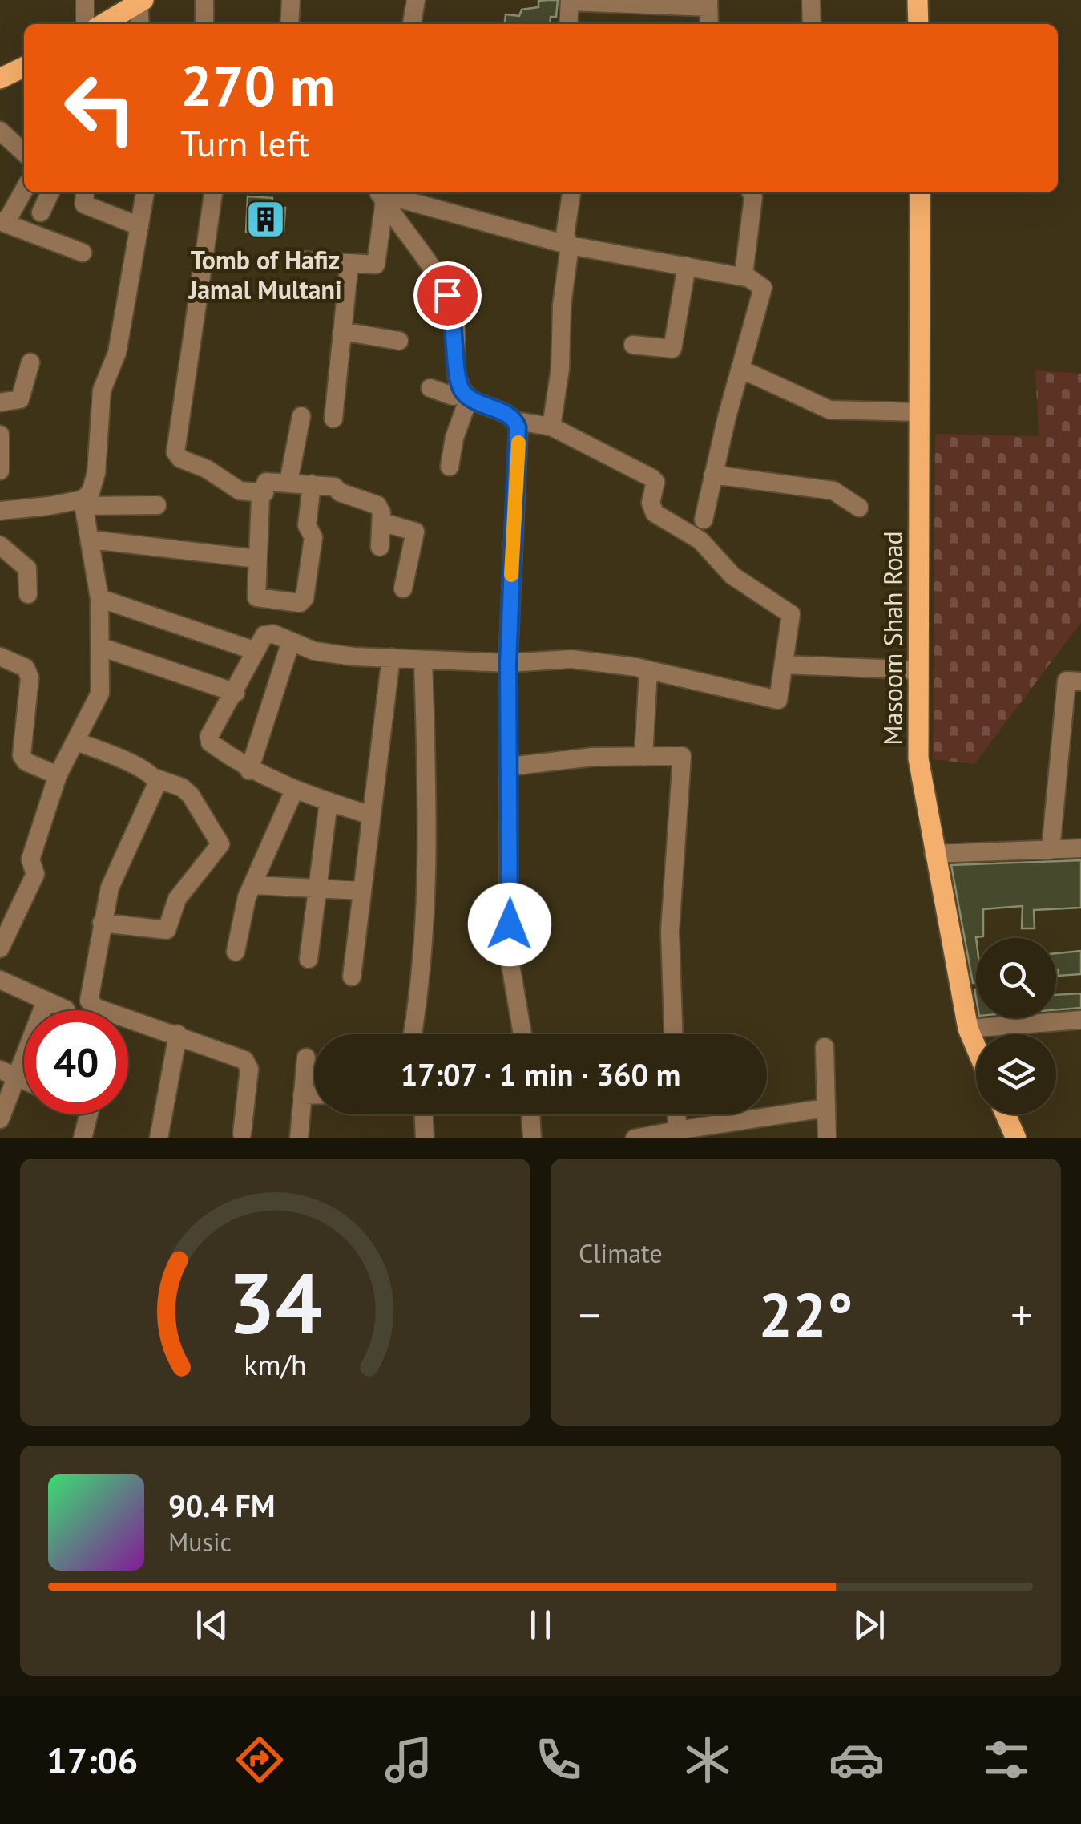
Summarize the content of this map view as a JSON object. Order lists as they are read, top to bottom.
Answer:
{
  "streets": {
    "main road": ["Masoom Shah Road"]
  },
  "places": {
    "building": ["Tomb of Hafiz Jamal Multani"]
  },
  "page": {
    "turn": ["270 m", "Turn left"],
    "limit": "40",
    "trip": "17:07 · 1 min · 360 m",
    "tile": "Climate",
    "heat": ["−", "22°", "+"],
    "song": ["90.4 FM", "Music"],
    "tabs": "17:06",
    "gauge": ["34", "km/h"]
  }
}
